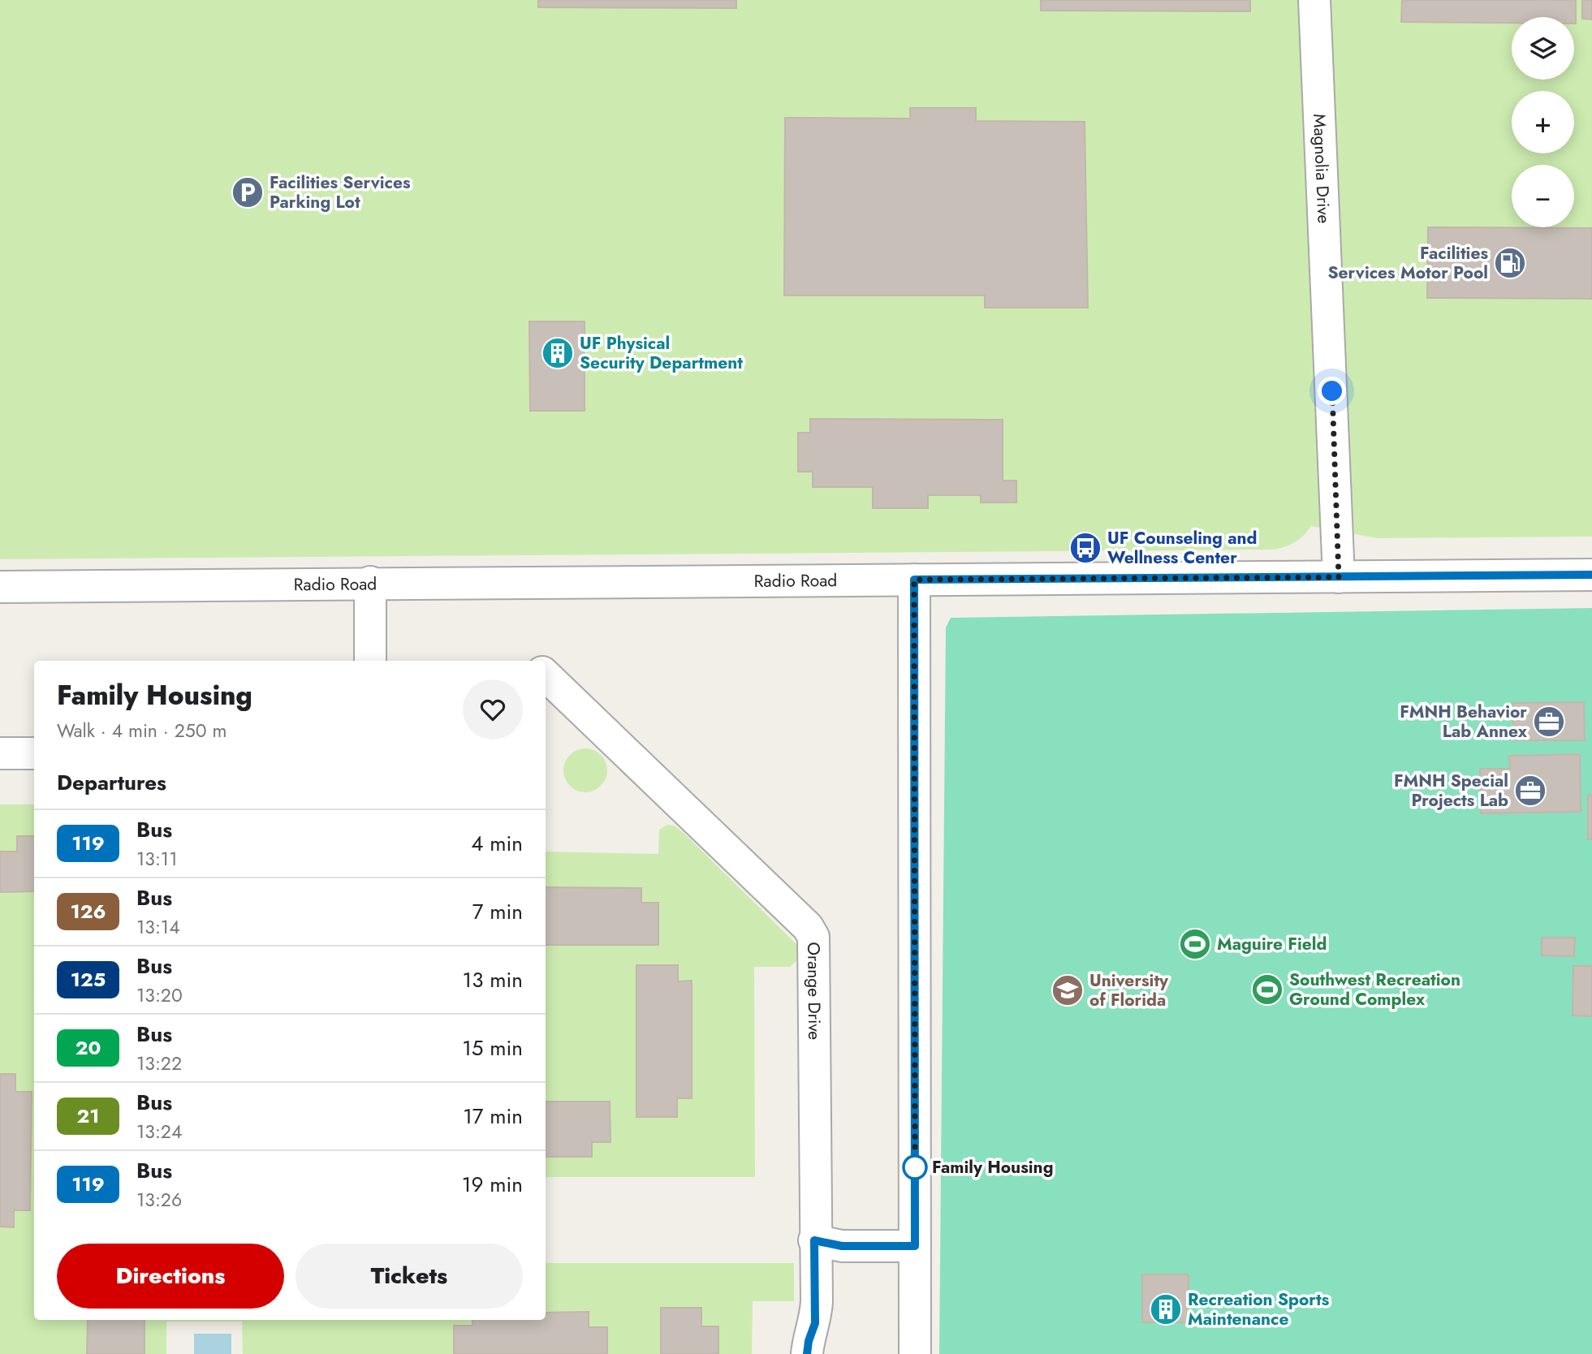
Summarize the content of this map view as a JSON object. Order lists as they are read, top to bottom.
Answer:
{
  "streets": {
    "street": ["Magnolia Drive", "Radio Road", "Orange Drive"]
  },
  "crossings": [
    ["Magnolia Drive", "Radio Road"]
  ],
  "places": {
    "parking": ["Facilities Services Parking Lot"],
    "fuel station": ["Facilities Services Motor Pool"],
    "building": ["UF Physical Security Department", "Recreation Sports Maintenance"],
    "bus stop": ["UF Counseling and Wellness Center"],
    "office": ["FMNH Behavior Lab Annex", "FMNH Special Projects Lab"],
    "sports": ["Maguire Field", "Southwest Recreation Ground Complex"],
    "school or university": ["University of Florida"],
    "other": ["Family Housing"]
  },
  "lines": ["bus line 119"],
  "page": {
    "map_buttons": ["+", "−"],
    "heading": [
      ["Family Housing", "Walk · 4 min · 250 m"],
      "Departures"
    ],
    "list": [
      {
        "mark": "119",
        "name": "Bus",
        "note": "13:11",
        "value": "4 min"
      },
      {
        "mark": "126",
        "name": "Bus",
        "note": "13:14",
        "value": "7 min"
      },
      {
        "mark": "125",
        "name": "Bus",
        "note": "13:20",
        "value": "13 min"
      },
      {
        "mark": "20",
        "name": "Bus",
        "note": "13:22",
        "value": "15 min"
      },
      {
        "mark": "21",
        "name": "Bus",
        "note": "13:24",
        "value": "17 min"
      },
      {
        "mark": "119",
        "name": "Bus",
        "note": "13:26",
        "value": "19 min"
      }
    ],
    "buttons": ["Directions", "Tickets"]
  }
}
